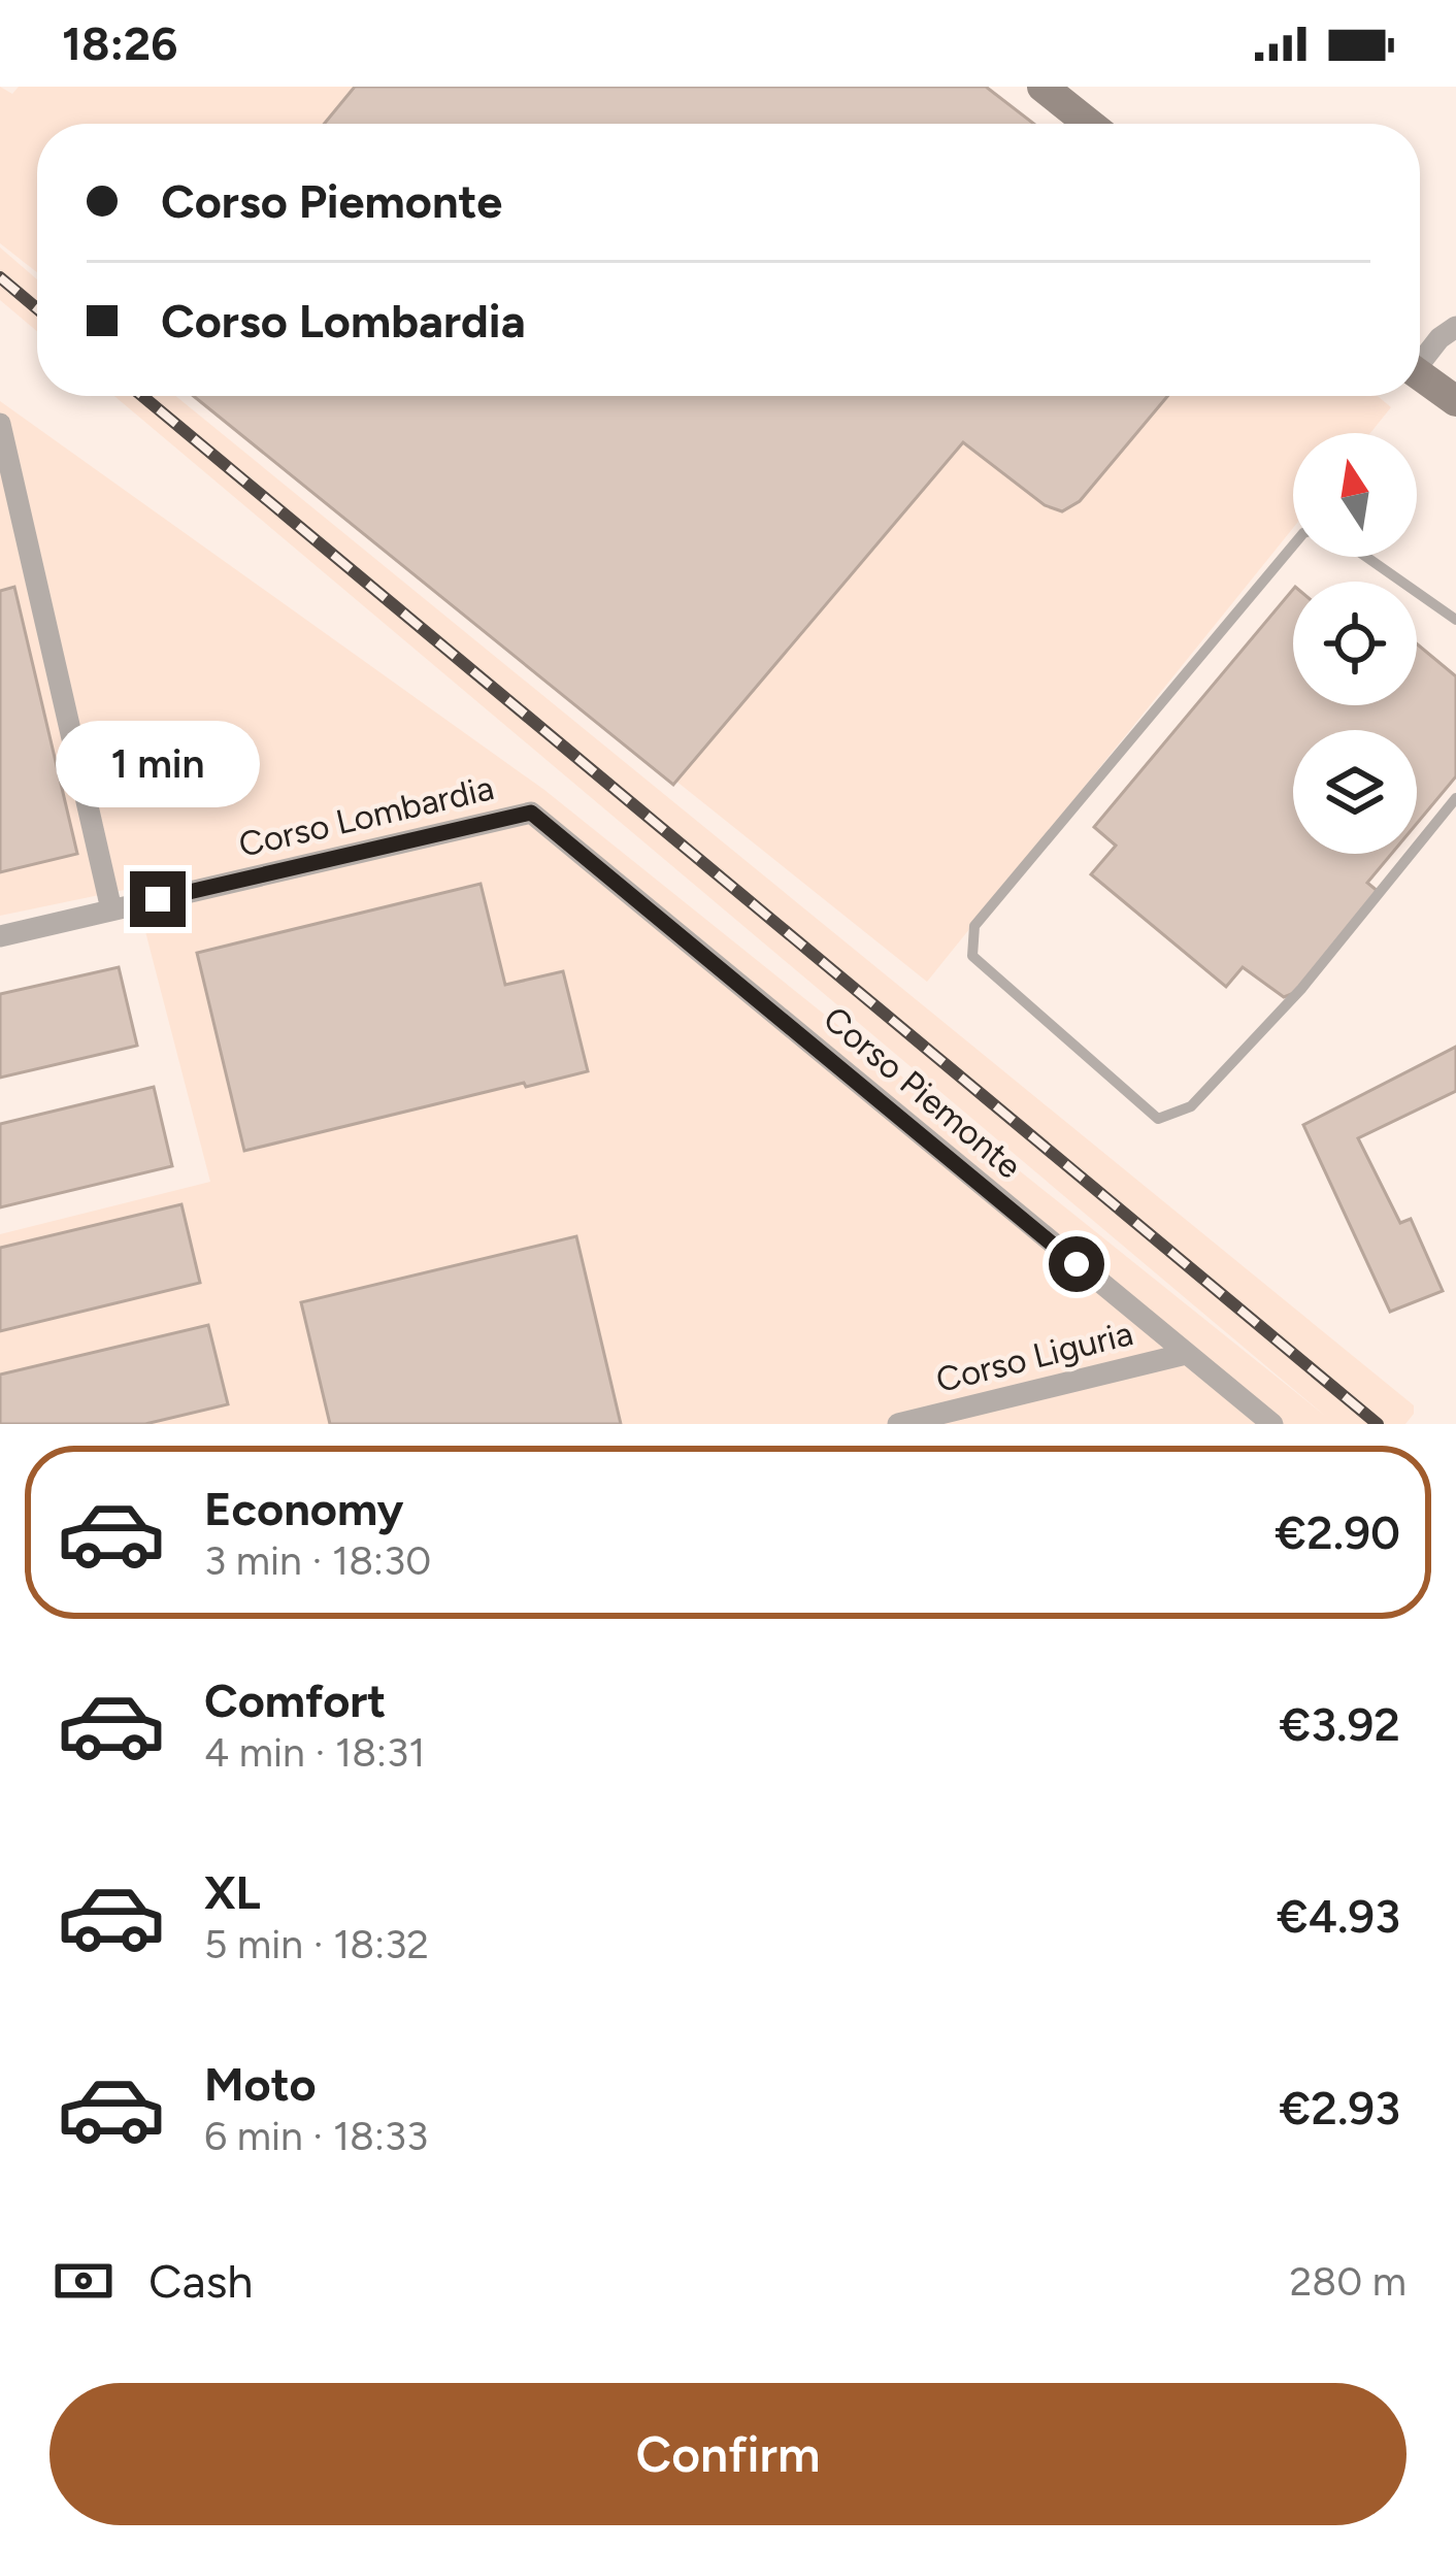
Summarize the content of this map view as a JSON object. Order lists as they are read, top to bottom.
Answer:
{
  "streets": {
    "street": ["Corso Lombardia", "Corso Piemonte", "Corso Liguria"]
  },
  "crossings": [
    ["Corso Lombardia", "Corso Piemonte"],
    ["Corso Piemonte", "Corso Liguria"]
  ],
  "north": "top",
  "page": {
    "status": "18:26",
    "banner": ["Corso Piemonte", "Corso Lombardia"],
    "bubble": "1 min",
    "list": [
      {
        "name": "Economy",
        "note": "3 min · 18:30",
        "value": "€2.90"
      },
      {
        "name": "Comfort",
        "note": "4 min · 18:31",
        "value": "€3.92"
      },
      {
        "name": "XL",
        "note": "5 min · 18:32",
        "value": "€4.93"
      },
      {
        "name": "Moto",
        "note": "6 min · 18:33",
        "value": "€2.93"
      }
    ],
    "pay": ["Cash", "280 m"],
    "buttons": "Confirm"
  }
}
